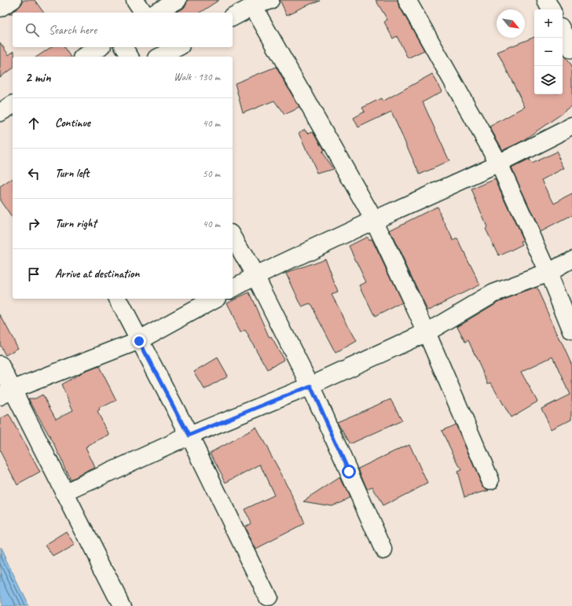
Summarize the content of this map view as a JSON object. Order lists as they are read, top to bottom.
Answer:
{
  "north": "bottom right",
  "page": {
    "map_buttons": ["+", "−"],
    "search": "Search here",
    "heading": ["2 min", "Walk · 130 m"],
    "list": [
      ["Continue", "40 m"],
      ["Turn left", "50 m"],
      ["Turn right", "40 m"],
      "Arrive at destination"
    ]
  }
}
